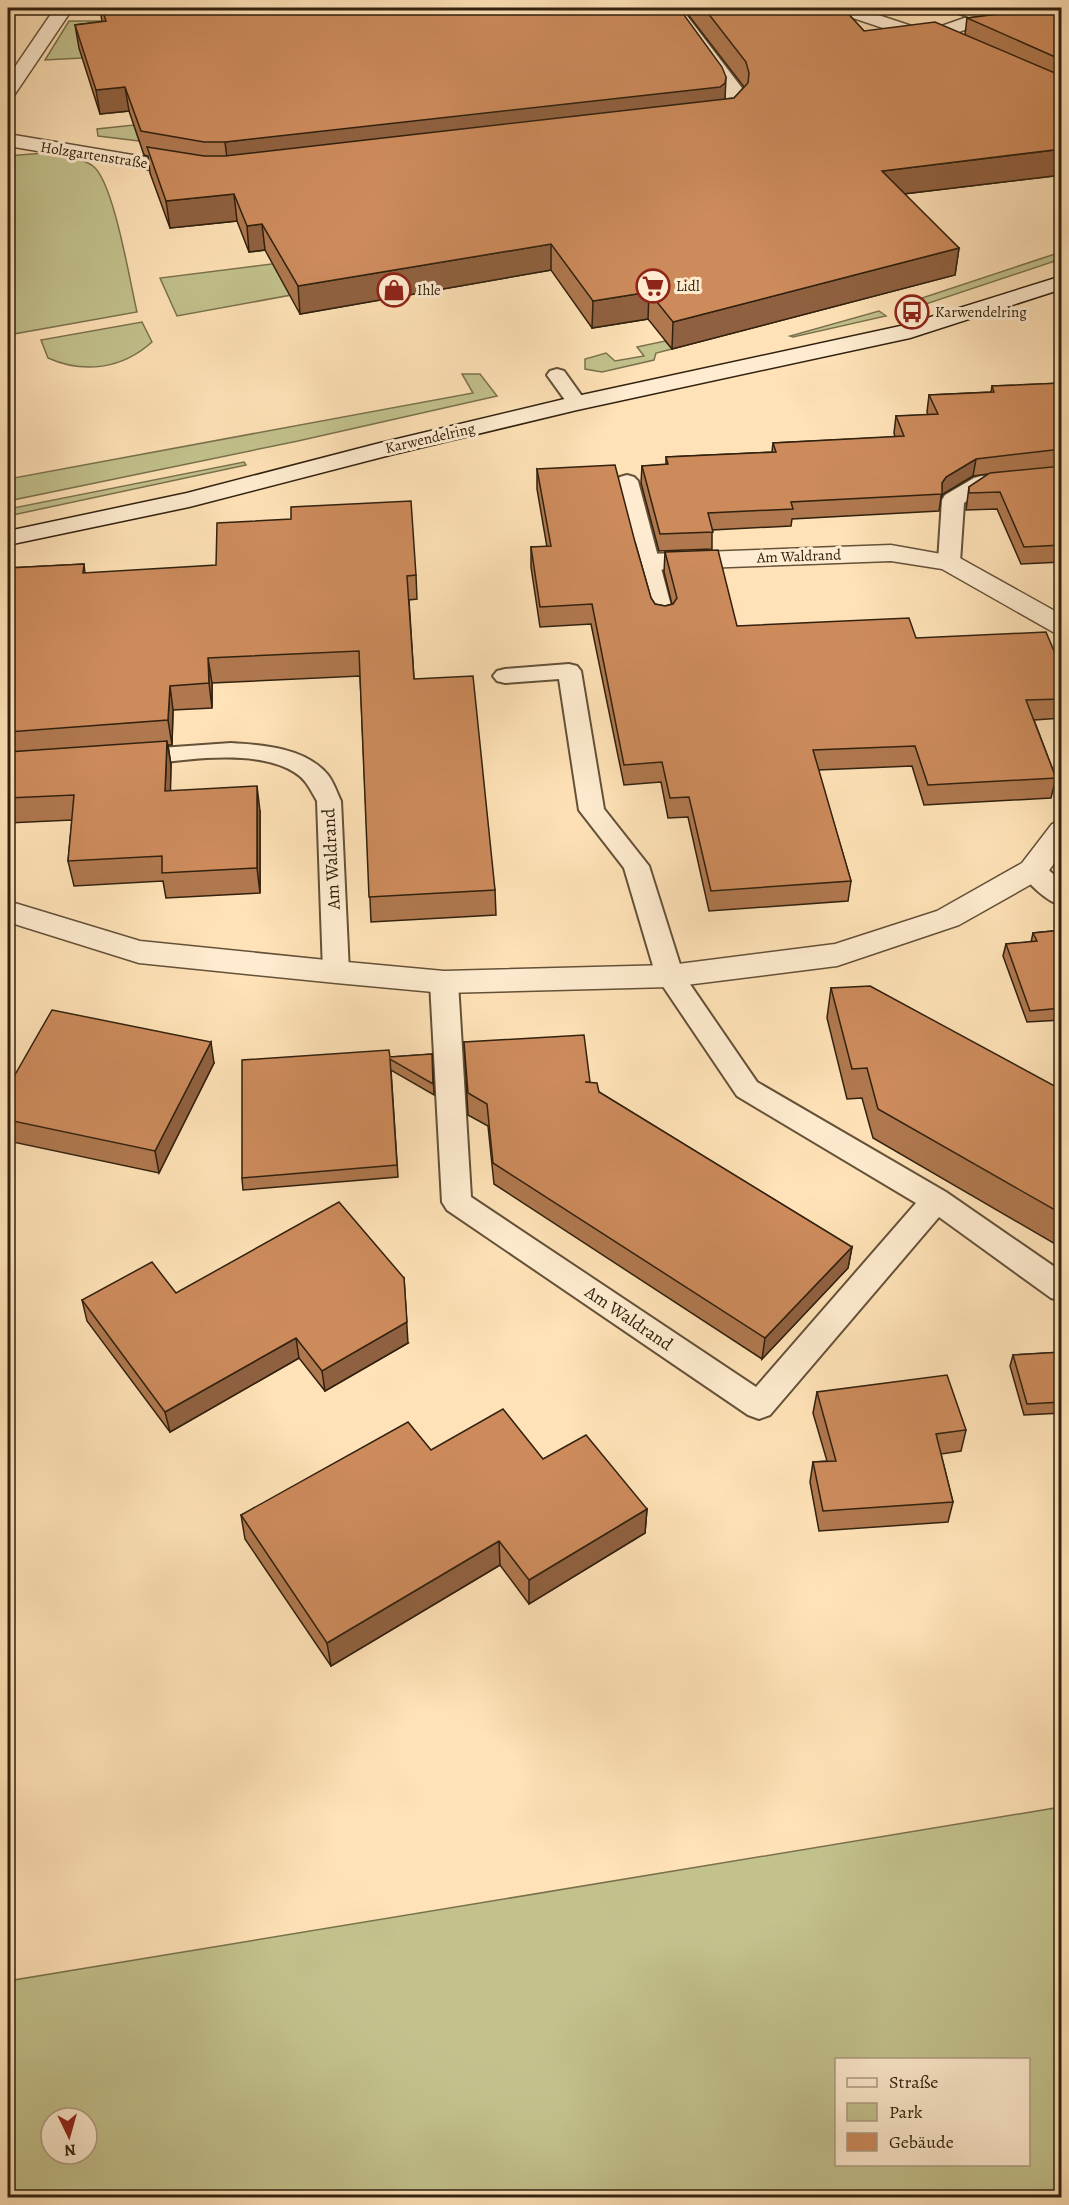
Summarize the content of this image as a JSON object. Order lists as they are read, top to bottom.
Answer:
{
  "streets": {
    "street": ["Holzgartenstraße", "Karwendelring", "Am Waldrand"]
  },
  "places": {
    "supermarket": ["Lidl"],
    "shop": ["Ihle"],
    "bus stop": ["Karwendelring"]
  },
  "legend": ["Straße", "Park", "Gebäude"],
  "north": "bottom"
}
